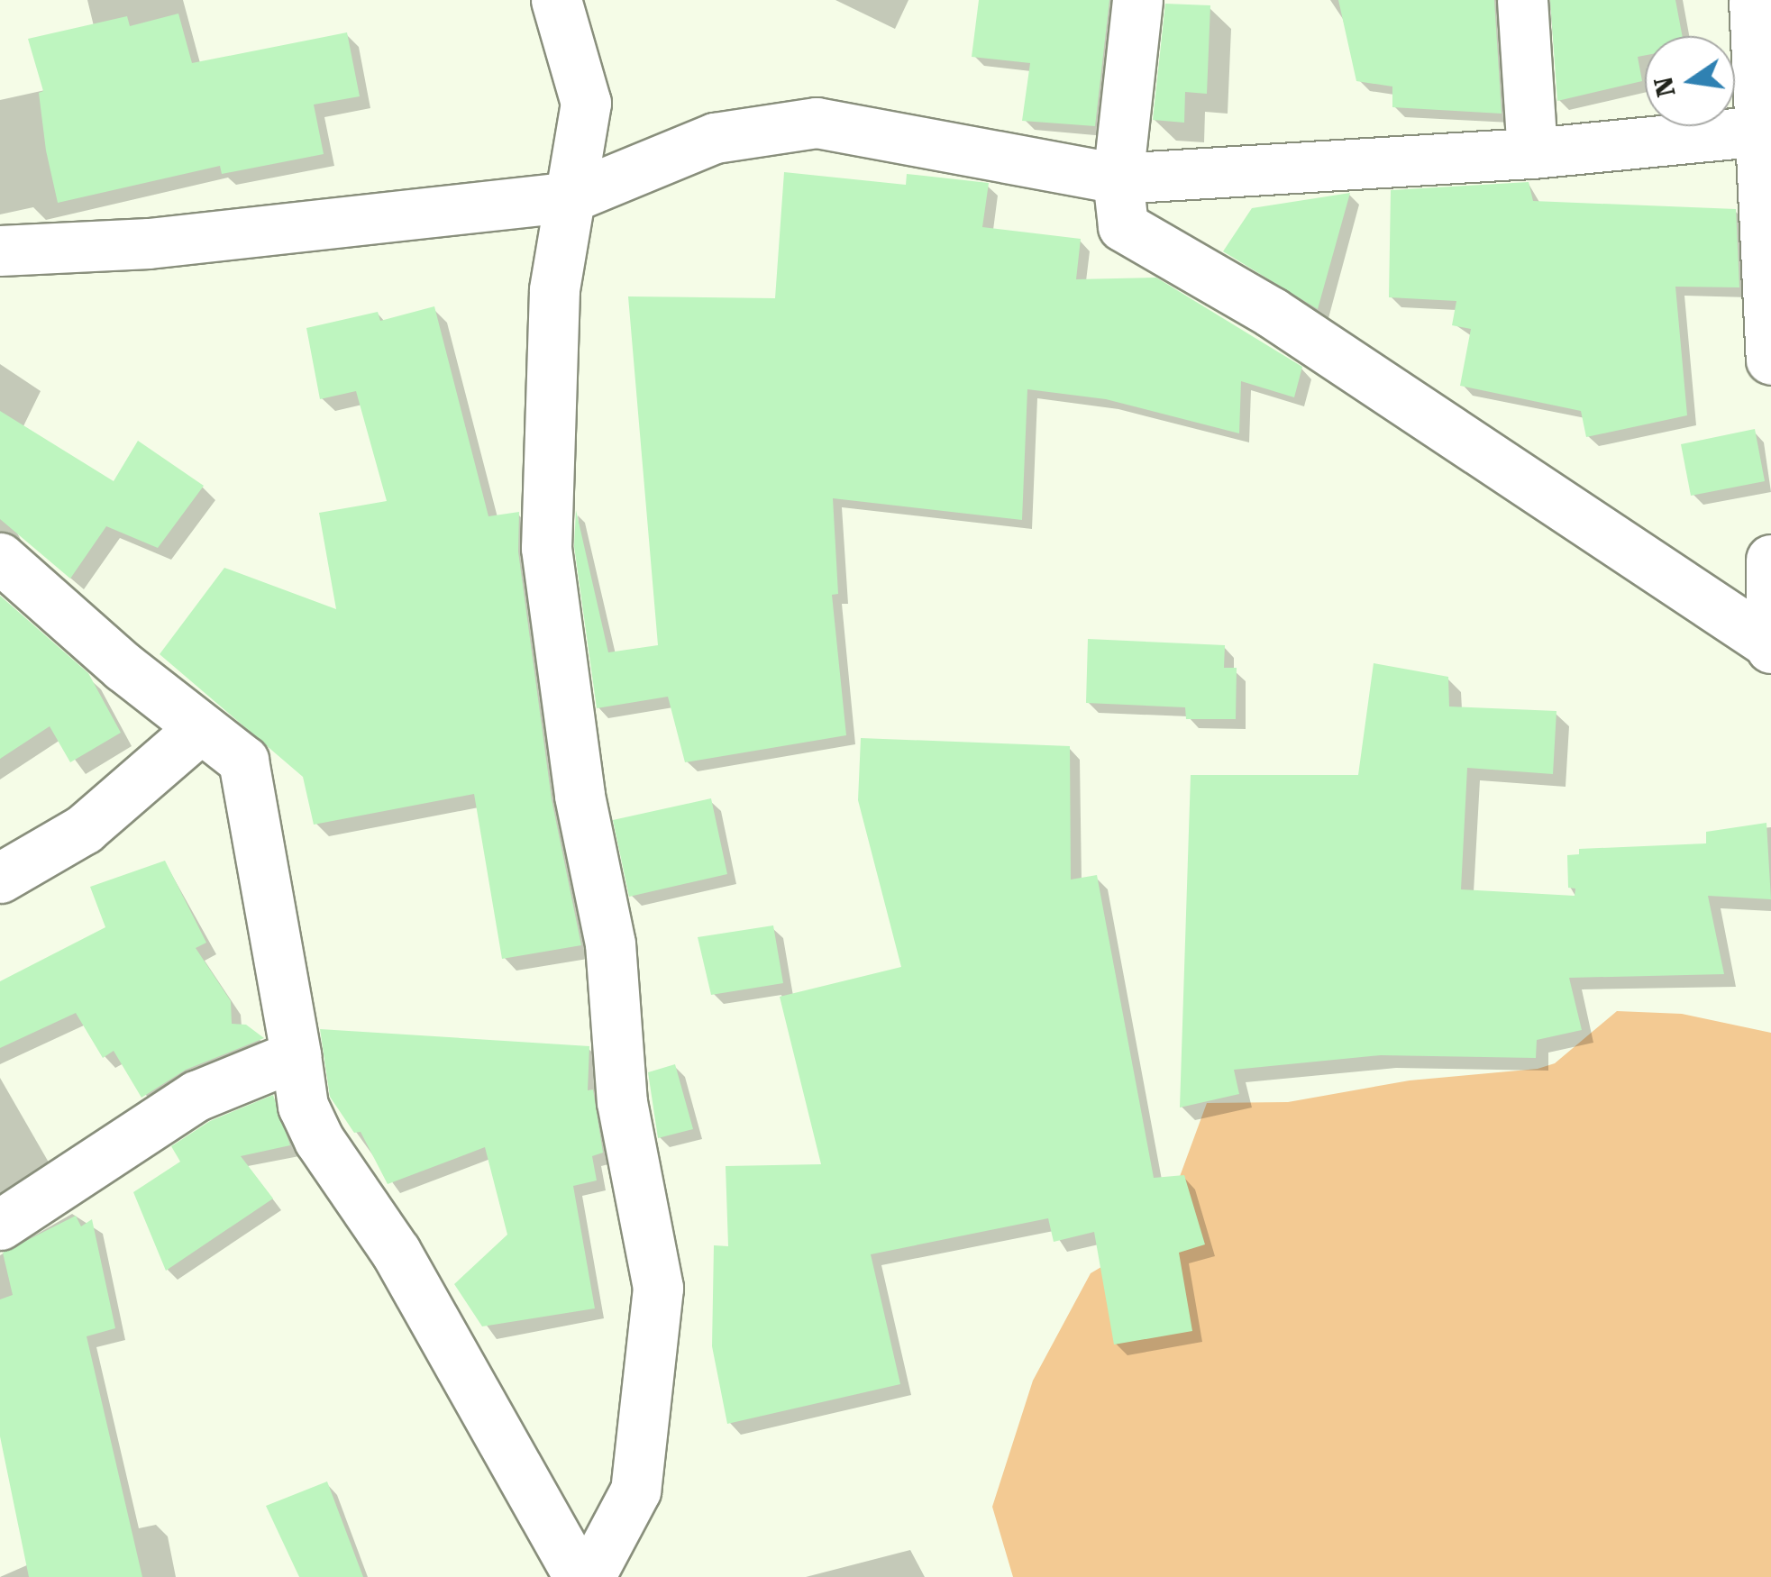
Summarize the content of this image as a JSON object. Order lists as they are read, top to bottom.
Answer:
{
  "north": "left"
}
